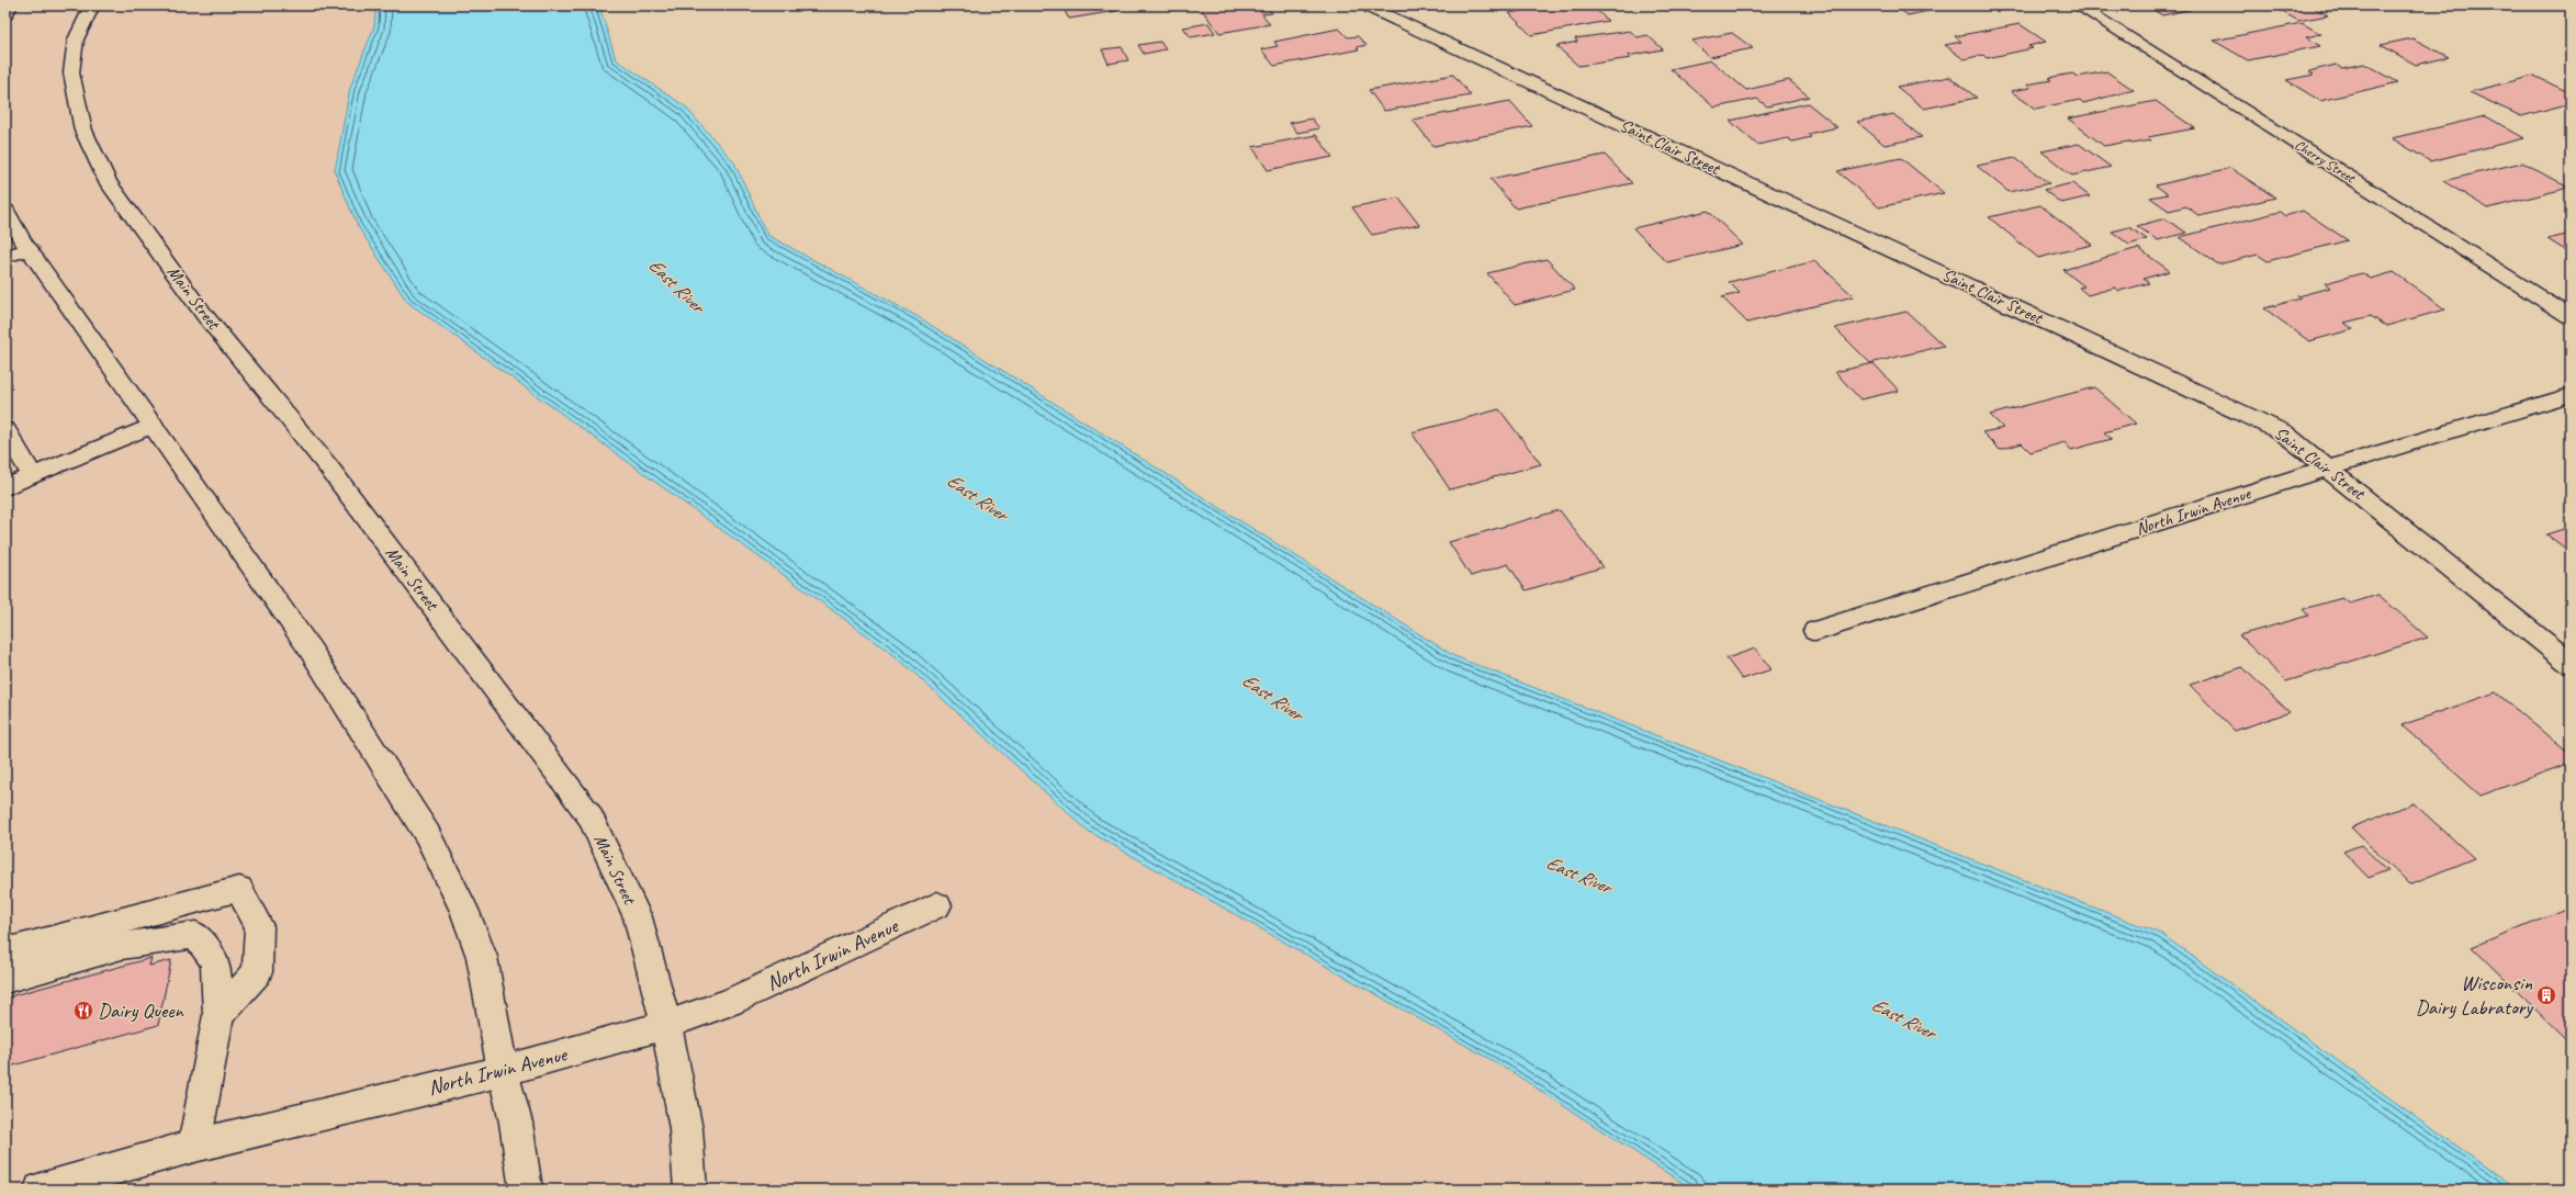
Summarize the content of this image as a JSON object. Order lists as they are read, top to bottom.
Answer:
{
  "streets": {
    "street": [
      "Saint Clair Street",
      "Cherry Street",
      "Main Street",
      "North Irwin Avenue"
    ]
  },
  "crossings": [
    ["Saint Clair Street", "North Irwin Avenue"],
    ["Main Street", "North Irwin Avenue"]
  ],
  "water": ["East River"],
  "places": {
    "building": ["Wisconsin Dairy Labratory"],
    "restaurant": ["Dairy Queen"]
  }
}
